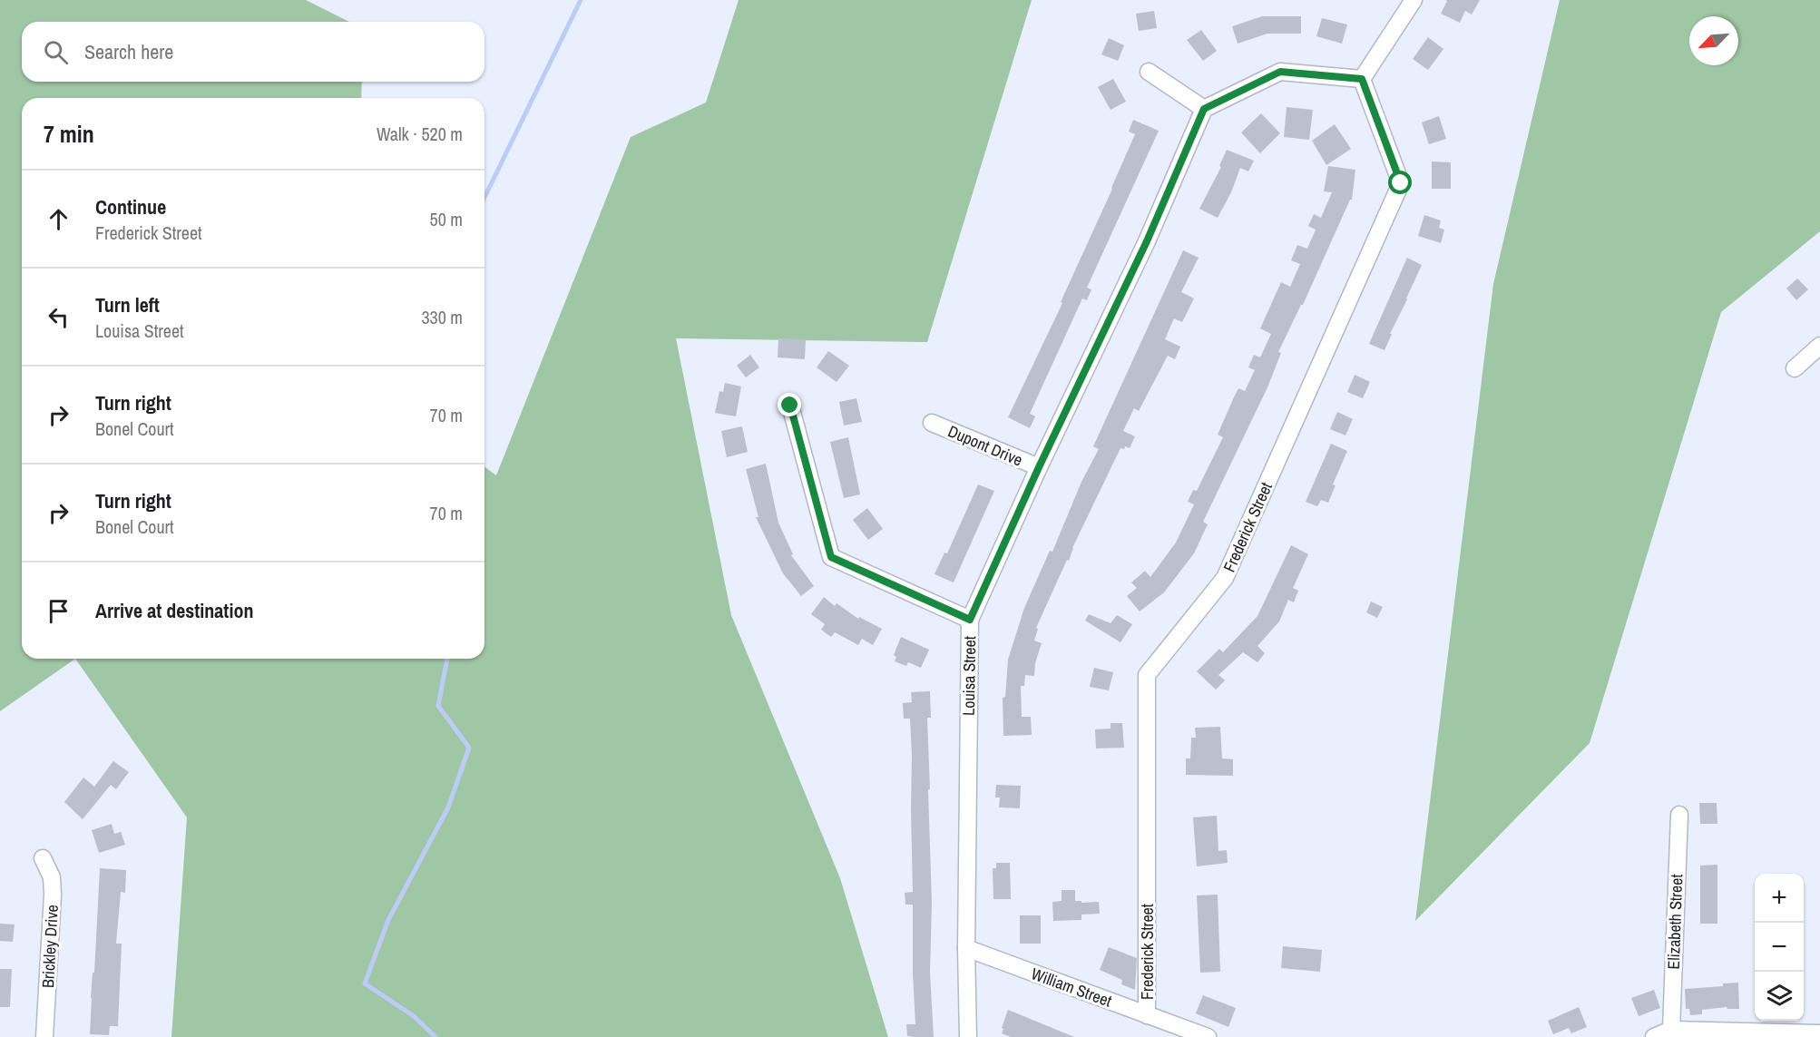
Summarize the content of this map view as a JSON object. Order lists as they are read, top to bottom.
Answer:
{
  "streets": {
    "street": [
      "Dupont Drive",
      "Frederick Street",
      "Louisa Street",
      "Elizabeth Street",
      "Brickley Drive",
      "William Street"
    ]
  },
  "crossings": [
    ["Dupont Drive", "Louisa Street"],
    ["Frederick Street", "William Street"],
    ["Louisa Street", "William Street"]
  ],
  "north": "bottom left",
  "page": {
    "search": "Search here",
    "heading": ["7 min", "Walk · 520 m"],
    "list": [
      ["Continue", "Frederick Street", "50 m"],
      ["Turn left", "Louisa Street", "330 m"],
      ["Turn right", "Bonel Court", "70 m"],
      ["Turn right", "Bonel Court", "70 m"],
      "Arrive at destination"
    ],
    "map_buttons": ["+", "−"]
  }
}
